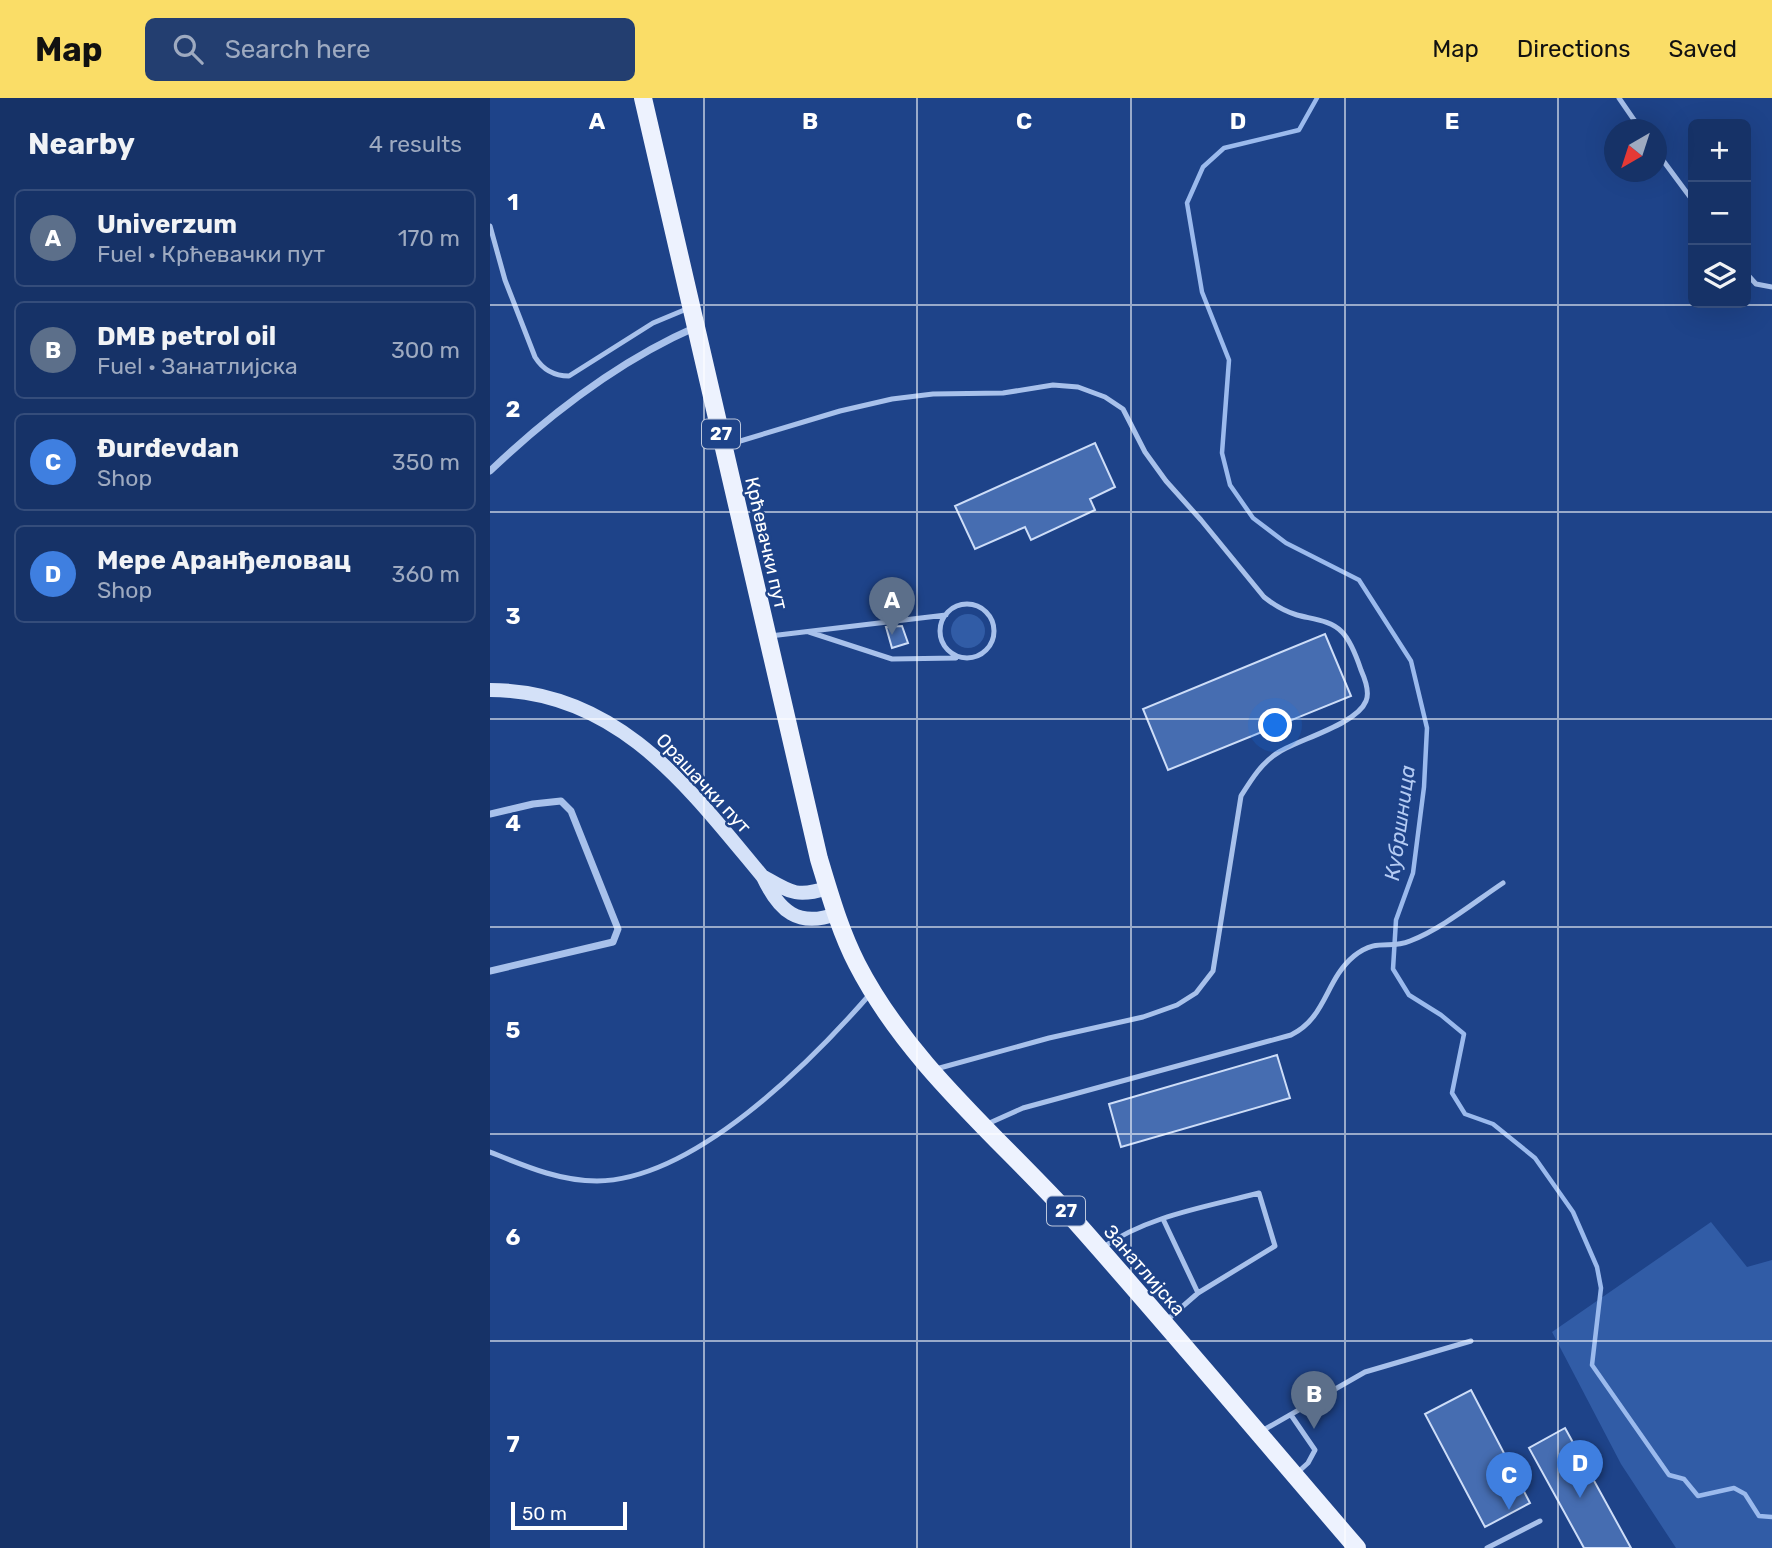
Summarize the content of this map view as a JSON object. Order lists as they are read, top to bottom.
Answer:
{
  "streets": {
    "main road": [
      "27",
      "Крћевачки пут",
      "Орашачки пут",
      "Занатлијска"
    ]
  },
  "crossings": [
    ["Крћевачки пут", "Занатлијска"]
  ],
  "water": ["Кубршница"],
  "scale_bar": "50 m",
  "north": "bottom left",
  "page": {
    "header": "Map",
    "search": "Search here",
    "nav": ["Map", "Directions", "Saved"],
    "heading": ["Nearby", "4 results"],
    "map_buttons": ["+", "−"],
    "list": [
      {
        "mark": "A",
        "name": "Univerzum",
        "note": "Fuel · Крћевачки пут",
        "value": "170 m"
      },
      {
        "mark": "B",
        "name": "DMB petrol oil",
        "note": "Fuel · Занатлијска",
        "value": "300 m"
      },
      {
        "mark": "C",
        "name": "Đurđevdan",
        "note": "Shop",
        "value": "350 m"
      },
      {
        "mark": "D",
        "name": "Мере Аранђеловац",
        "note": "Shop",
        "value": "360 m"
      }
    ],
    "pins": [
      "A",
      "B",
      "D",
      "C"
    ],
    "scale": "50 m"
  },
  "grid": {
    "columns": [
      "A",
      "B",
      "C",
      "D",
      "E"
    ],
    "rows": [
      "1",
      "2",
      "3",
      "4",
      "5",
      "6",
      "7"
    ]
  }
}
